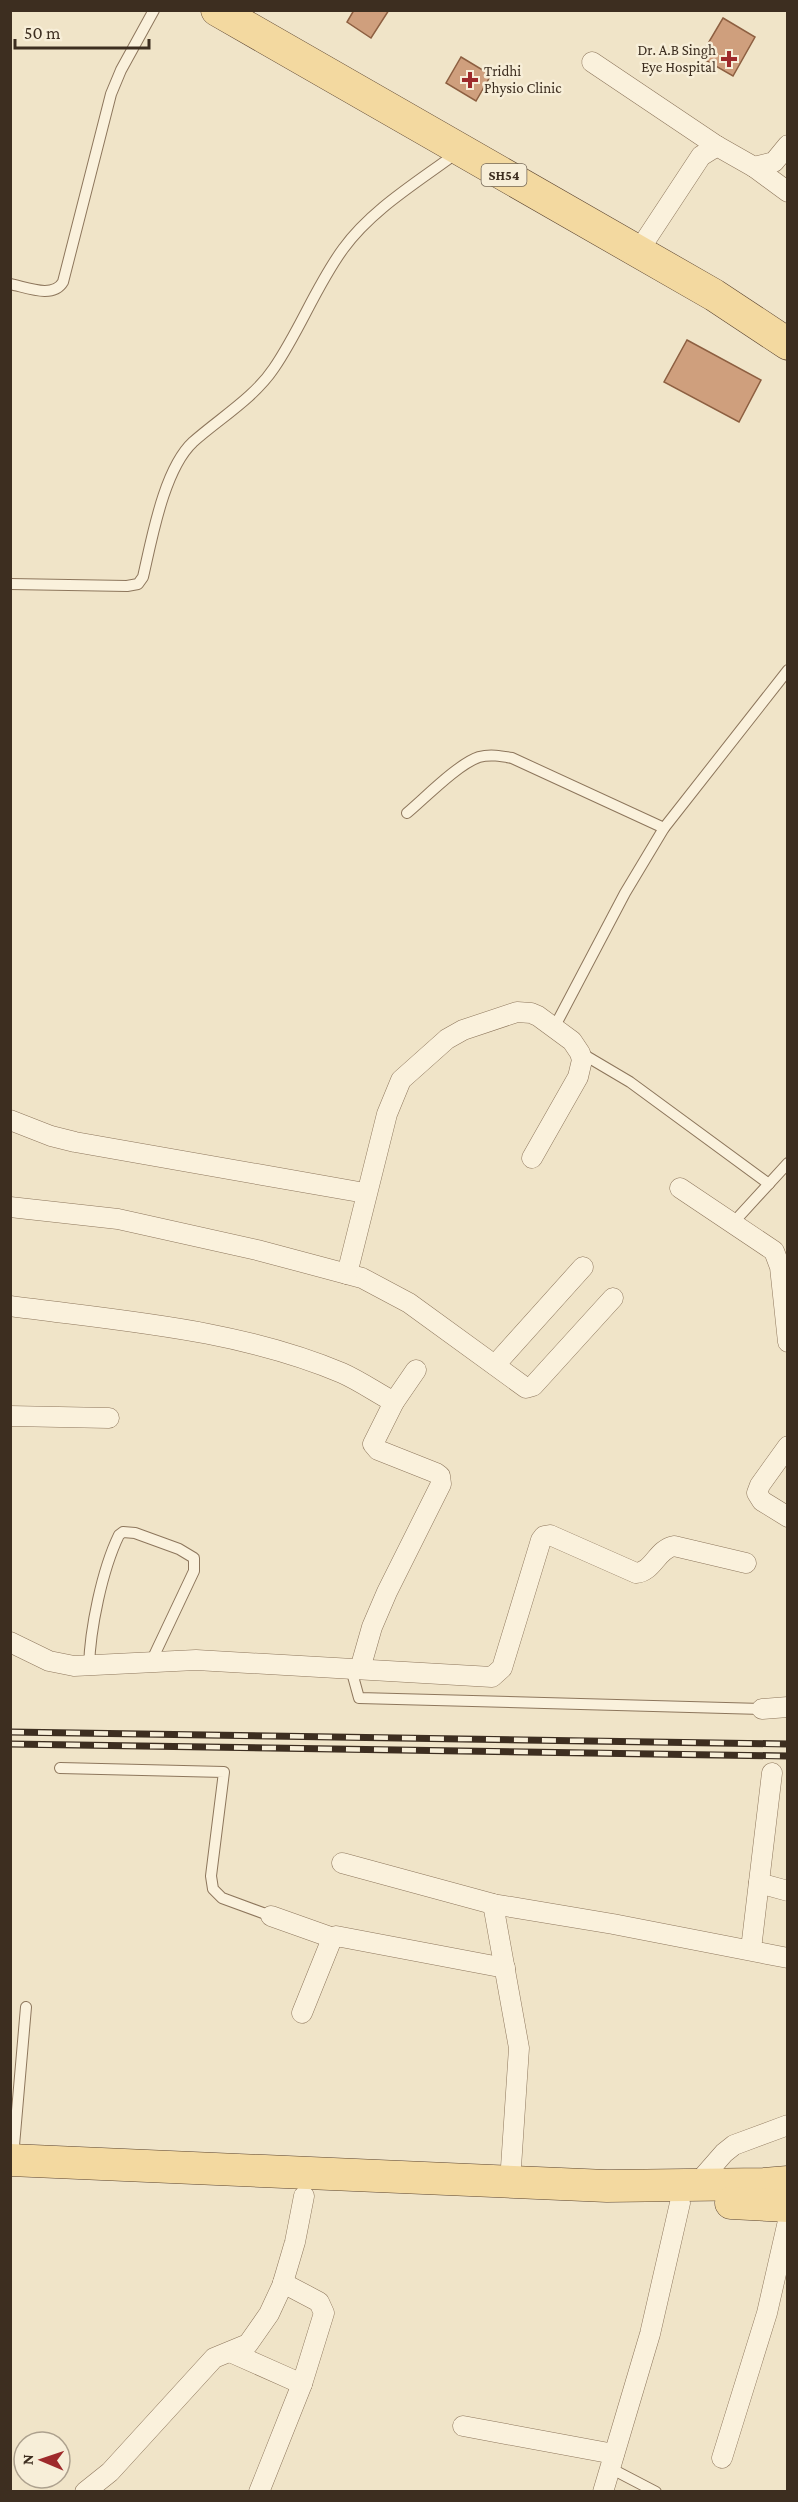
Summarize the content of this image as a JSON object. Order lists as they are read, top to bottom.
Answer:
{
  "streets": {
    "main road": ["SH54"]
  },
  "places": {
    "health": ["Dr. A.B Singh Eye Hospital", "Tridhi Physio Clinic"]
  },
  "scale_bar": "50 m",
  "north": "left"
}
